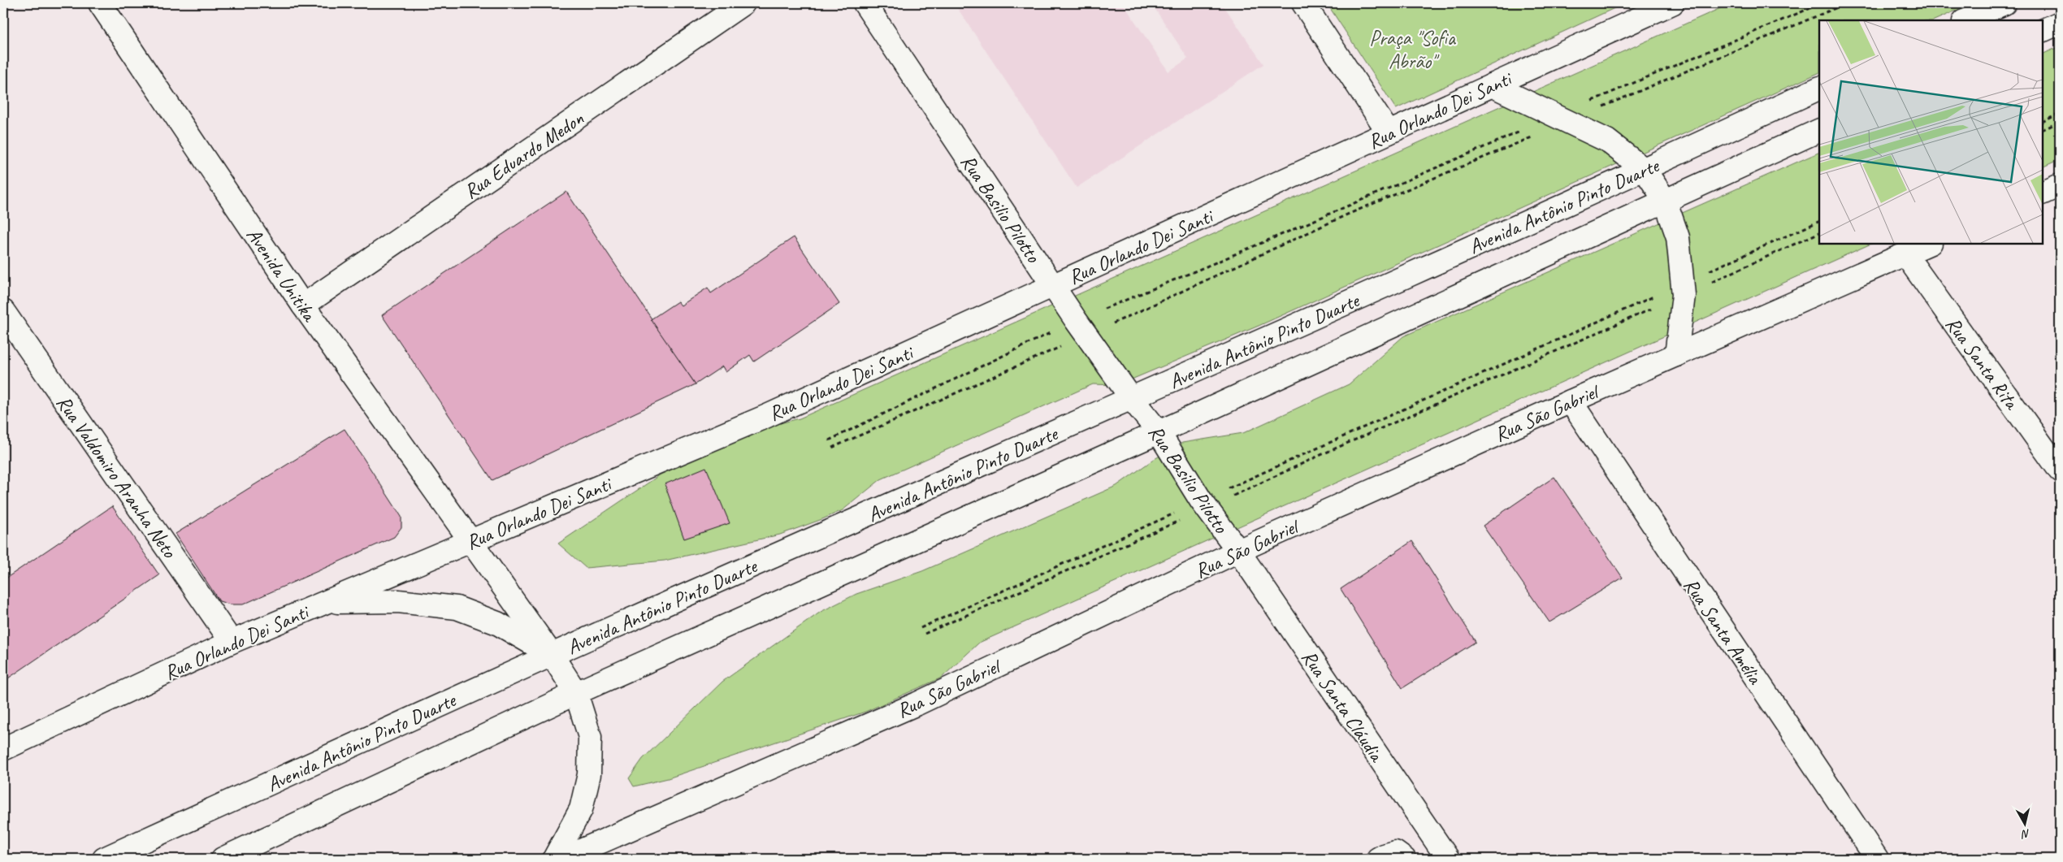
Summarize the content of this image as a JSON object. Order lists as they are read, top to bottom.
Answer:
{
  "streets": {
    "main road": [
      "Rua Orlando Dei Santi",
      "Rua Eduardo Medon",
      "Avenida Antônio Pinto Duarte",
      "Rua Basilio Pilotto",
      "Avenida Unitika",
      "Rua Santa Rita",
      "Rua São Gabriel",
      "Rua Valdomiro Aranha Neto",
      "Rua Santa Amélia",
      "Rua Santa Cláudia"
    ]
  },
  "crossings": [
    ["Rua Orlando Dei Santi", "Rua Basilio Pilotto"],
    ["Rua Orlando Dei Santi", "Avenida Unitika"],
    ["Rua Orlando Dei Santi", "Rua Valdomiro Aranha Neto"],
    ["Rua Eduardo Medon", "Avenida Unitika"],
    ["Avenida Antônio Pinto Duarte", "Rua Basilio Pilotto"],
    ["Avenida Antônio Pinto Duarte", "Avenida Unitika"],
    ["Rua Basilio Pilotto", "Rua São Gabriel"],
    ["Rua Basilio Pilotto", "Rua Santa Cláudia"],
    ["Rua Santa Rita", "Rua São Gabriel"],
    ["Rua São Gabriel", "Rua Santa Amélia"],
    ["Rua São Gabriel", "Rua Santa Cláudia"]
  ],
  "parks": ["Praça \"Sofia Abrão\""],
  "north": "bottom"
}
